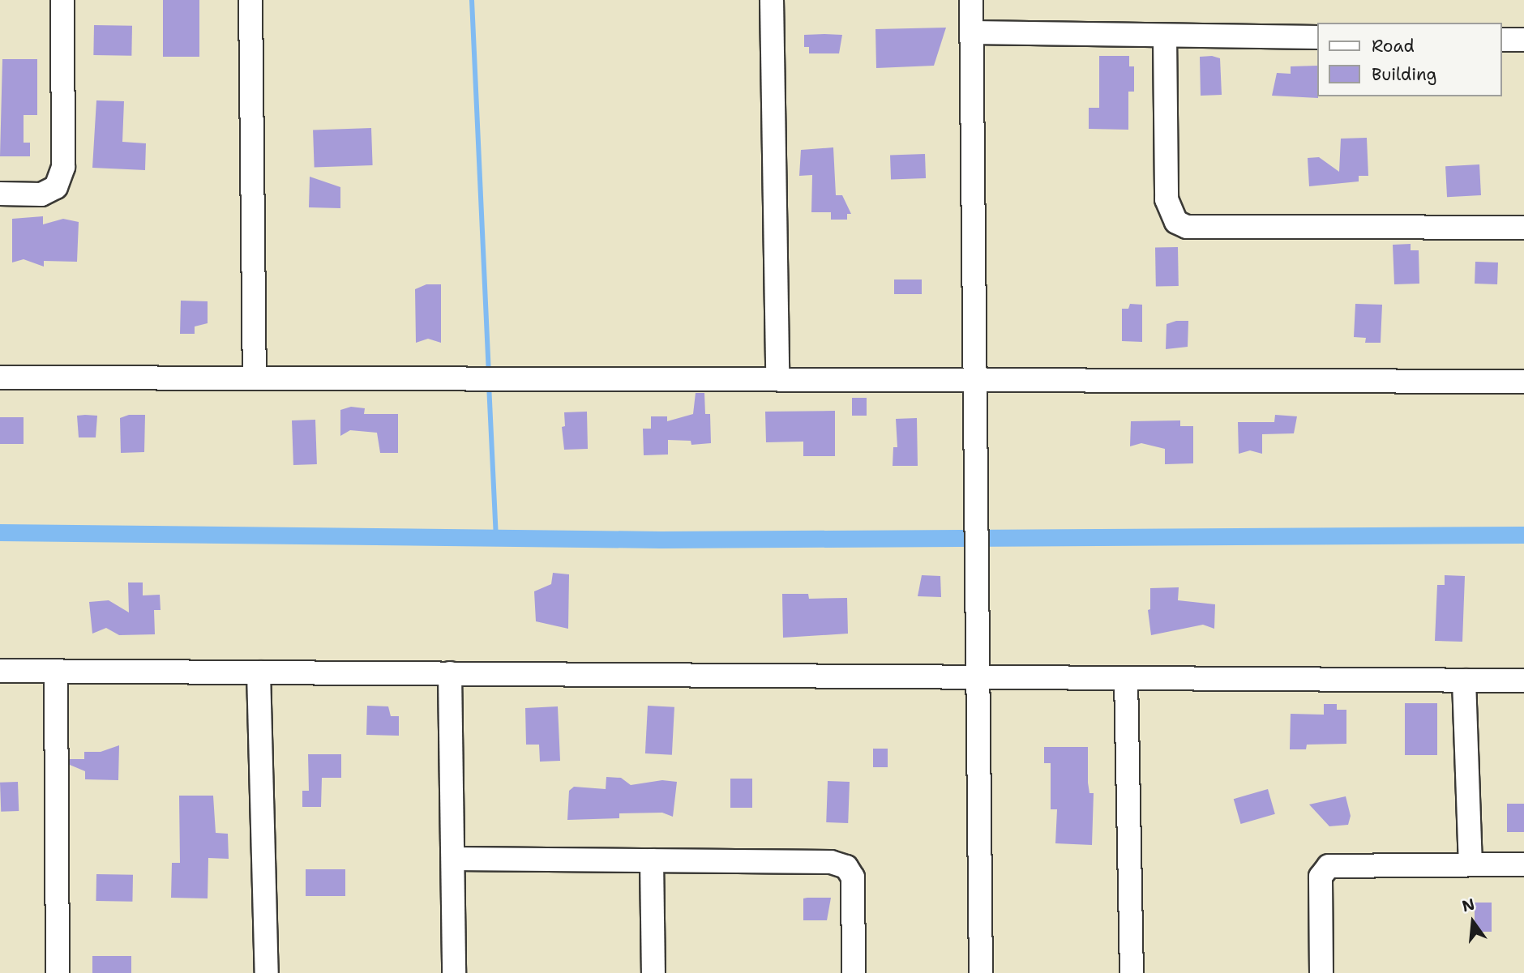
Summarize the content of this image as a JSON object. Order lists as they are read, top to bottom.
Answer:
{
  "legend": ["Road", "Building"],
  "north": "top"
}
